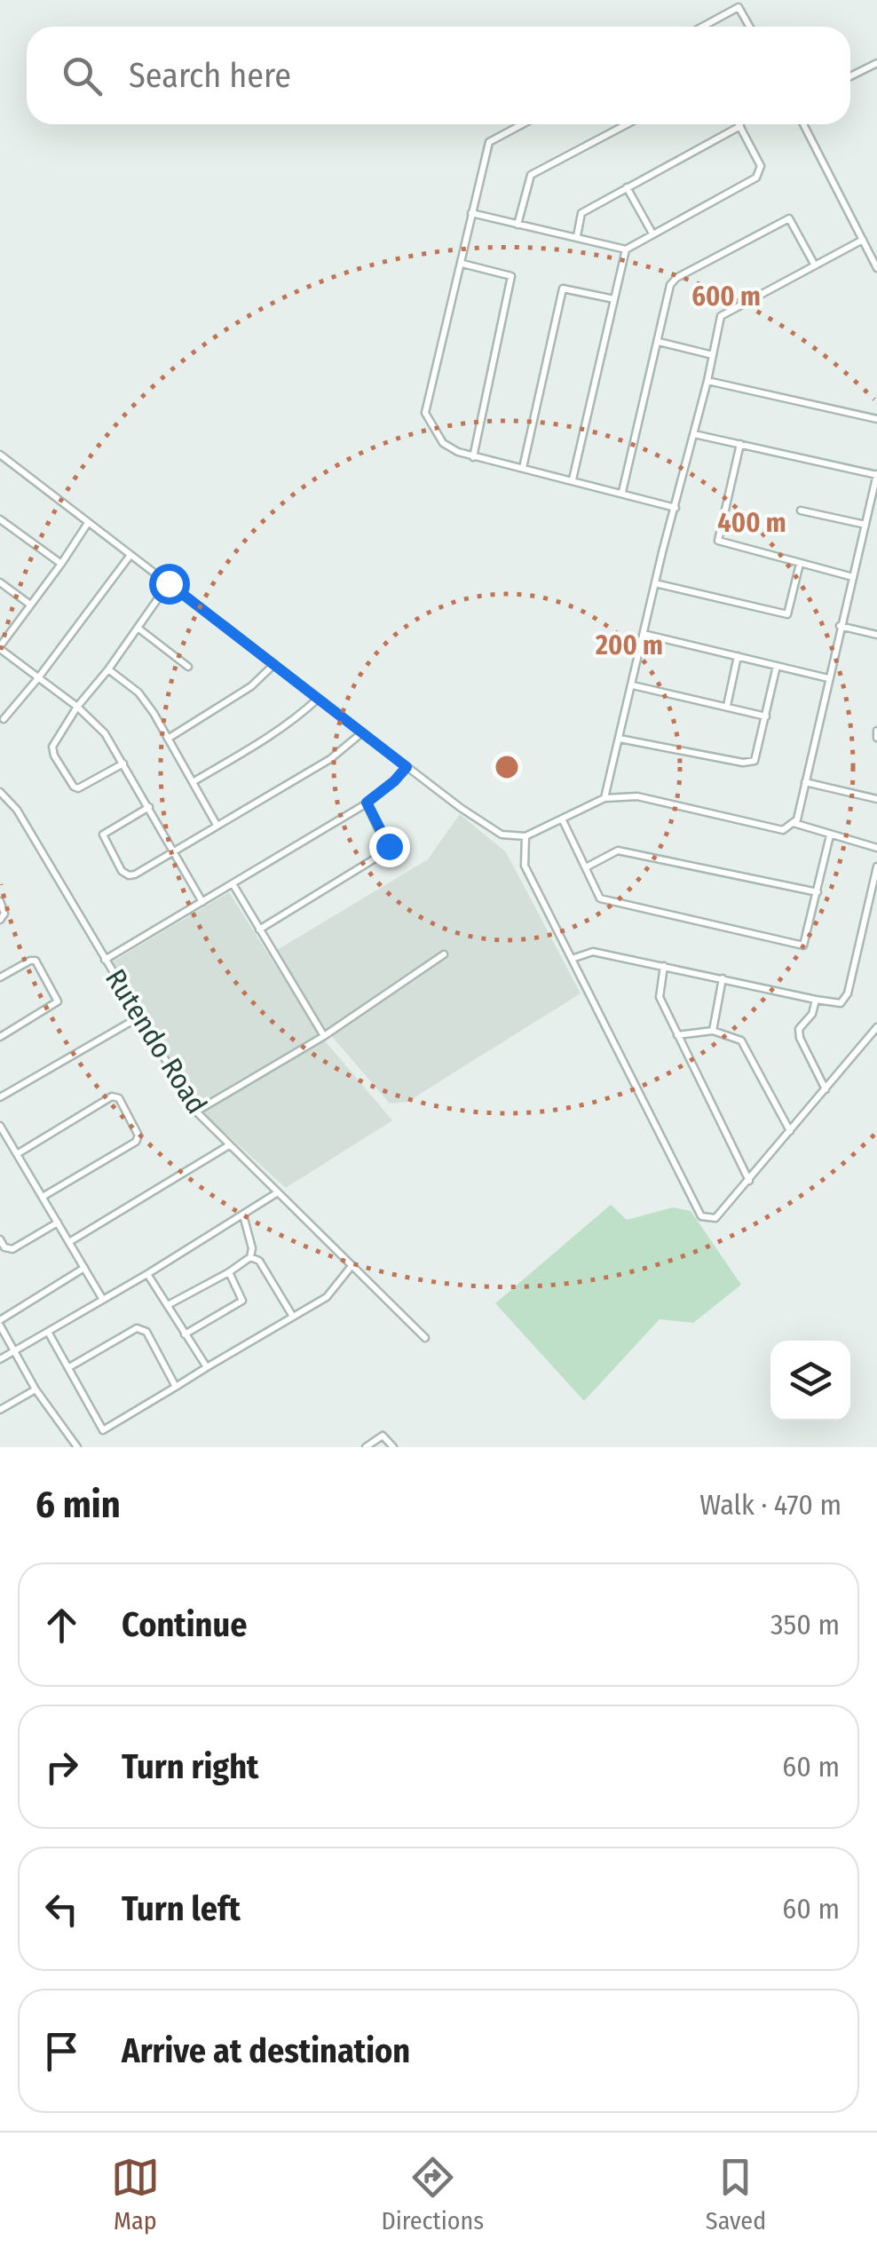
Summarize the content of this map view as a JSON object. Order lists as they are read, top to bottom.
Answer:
{
  "streets": {
    "street": ["Rutendo Road"]
  },
  "page": {
    "search": "Search here",
    "heading": ["6 min", "Walk · 470 m"],
    "list": [
      ["Continue", "350 m"],
      ["Turn right", "60 m"],
      ["Turn left", "60 m"],
      "Arrive at destination"
    ],
    "nav": ["Map", "Directions", "Saved"]
  },
  "rings": ["600 m", "400 m", "200 m"]
}
